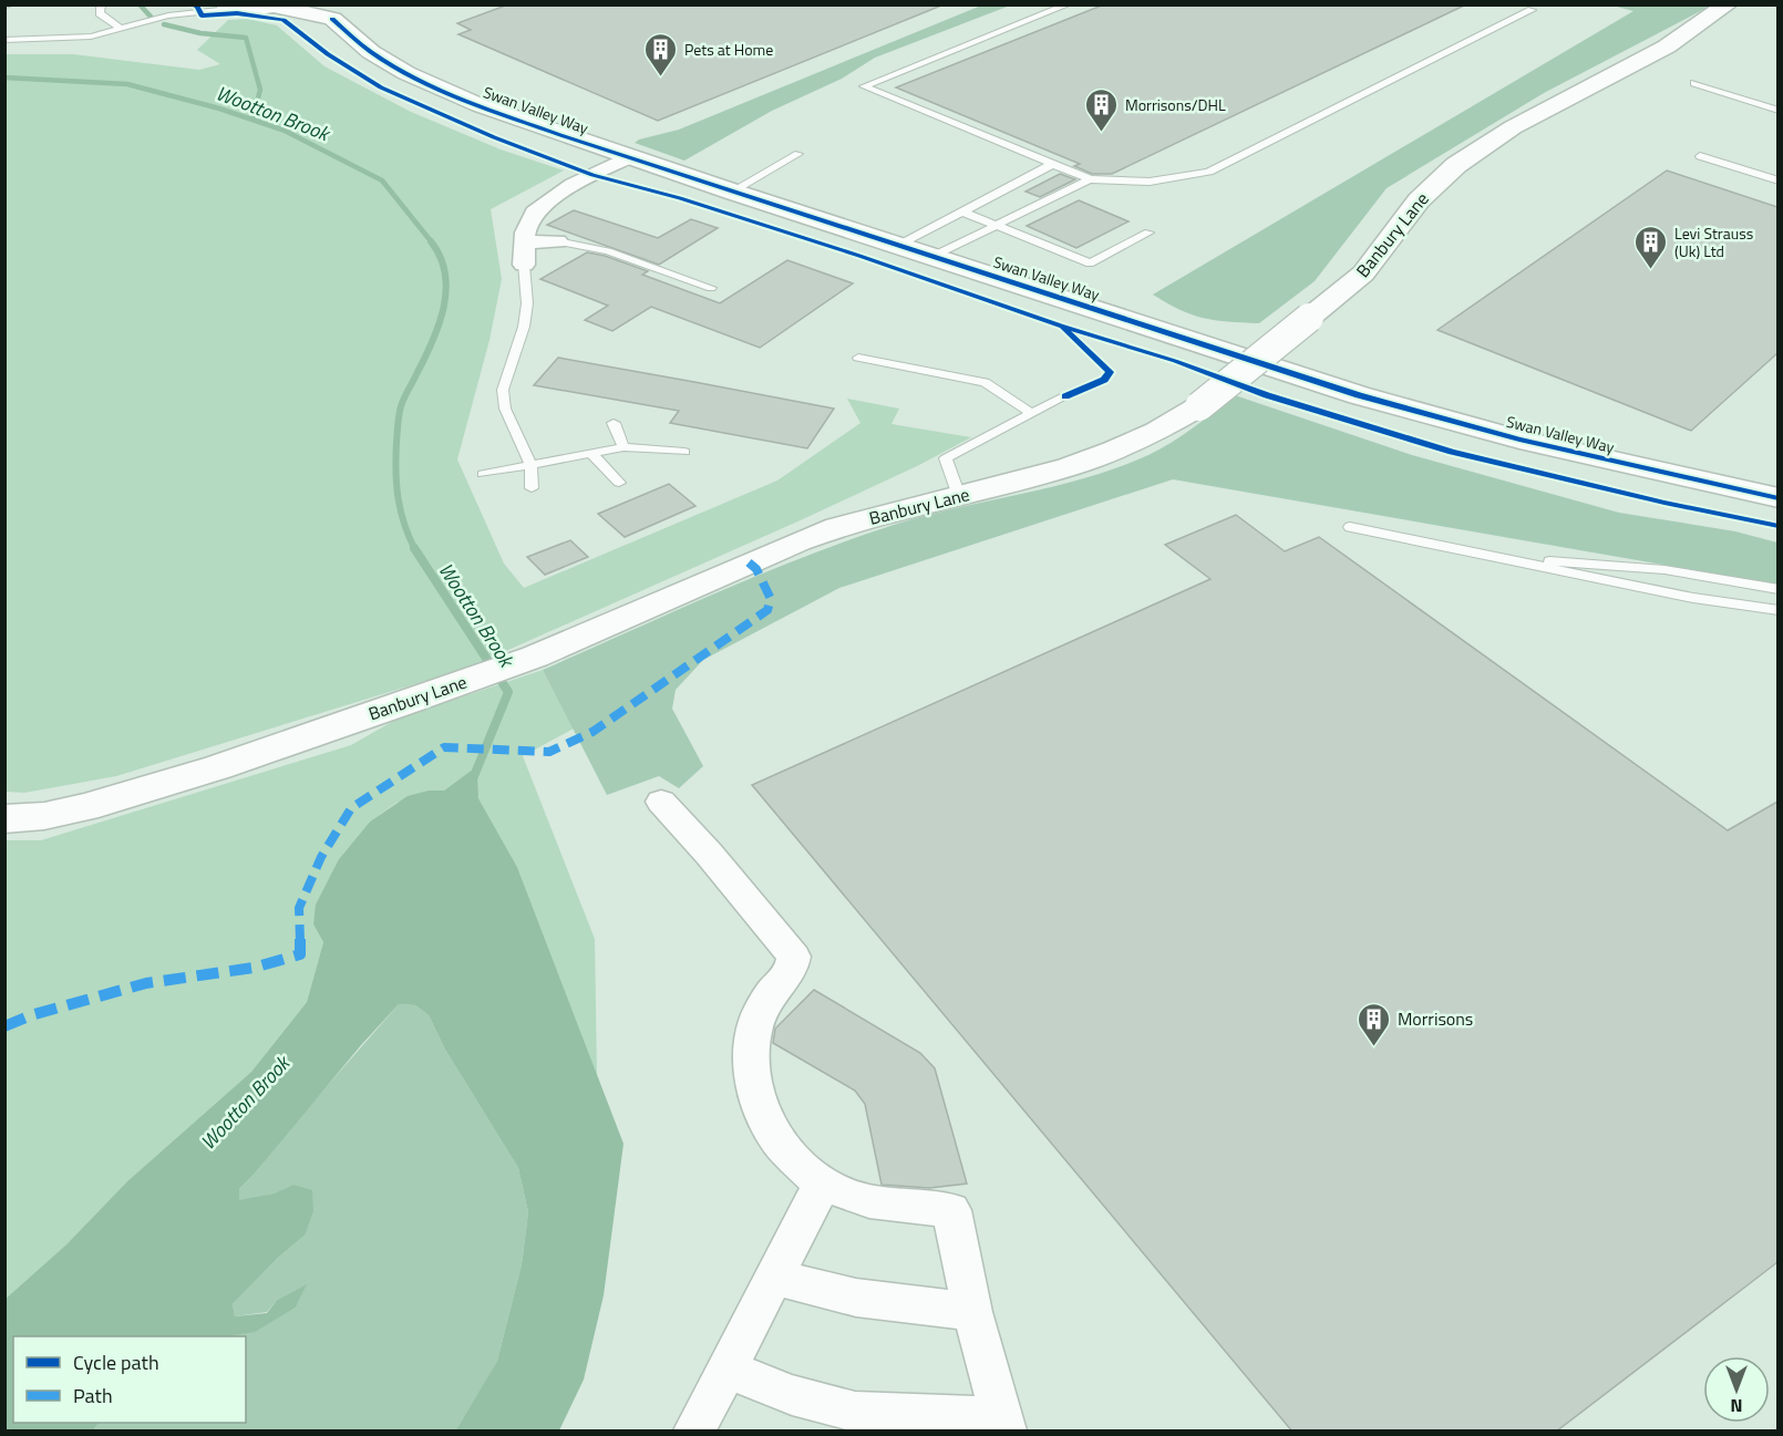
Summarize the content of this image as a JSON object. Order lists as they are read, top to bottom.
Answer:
{
  "streets": {
    "street": ["Swan Valley Way", "Banbury Lane"]
  },
  "water": ["Wootton Brook"],
  "places": {
    "building": [
      "Pets at Home",
      "Morrisons/DHL",
      "Levi Strauss (Uk) Ltd",
      "Morrisons"
    ]
  },
  "legend": ["Cycle path", "Path"],
  "north": "bottom"
}
